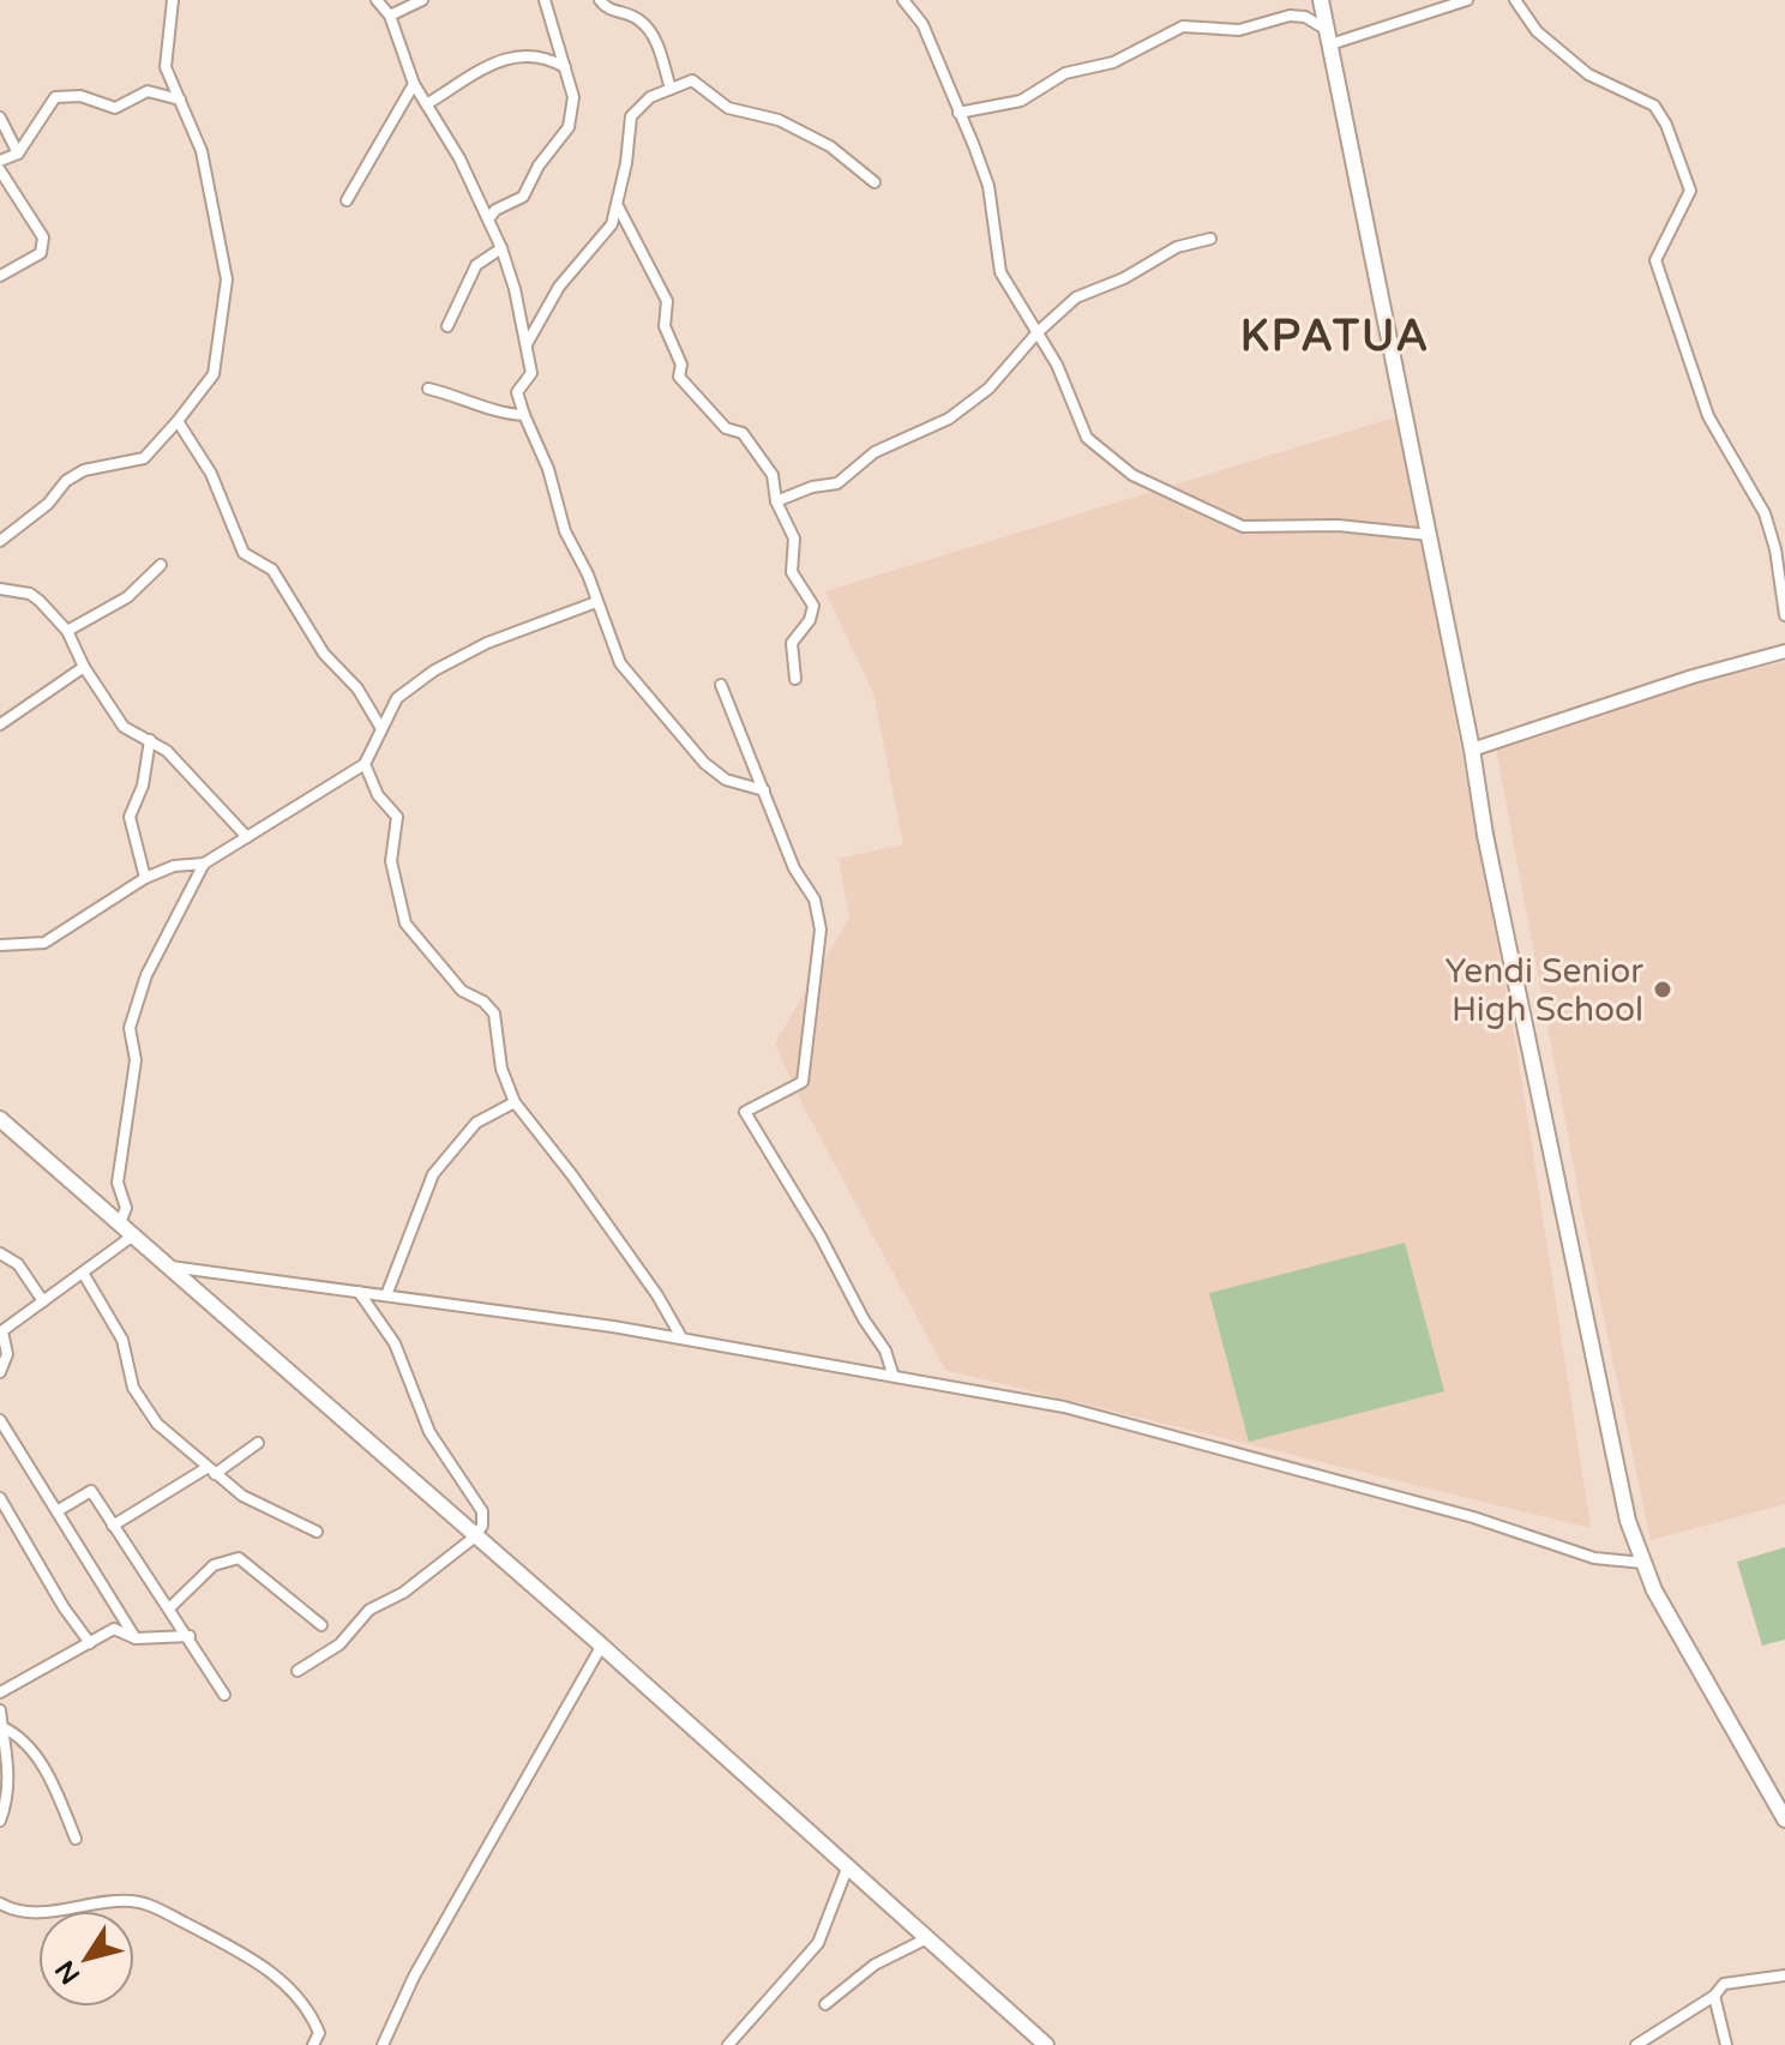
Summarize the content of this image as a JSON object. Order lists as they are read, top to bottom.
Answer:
{
  "districts": ["KPATUA"],
  "places": ["Yendi Senior High School"],
  "north": "bottom left"
}
